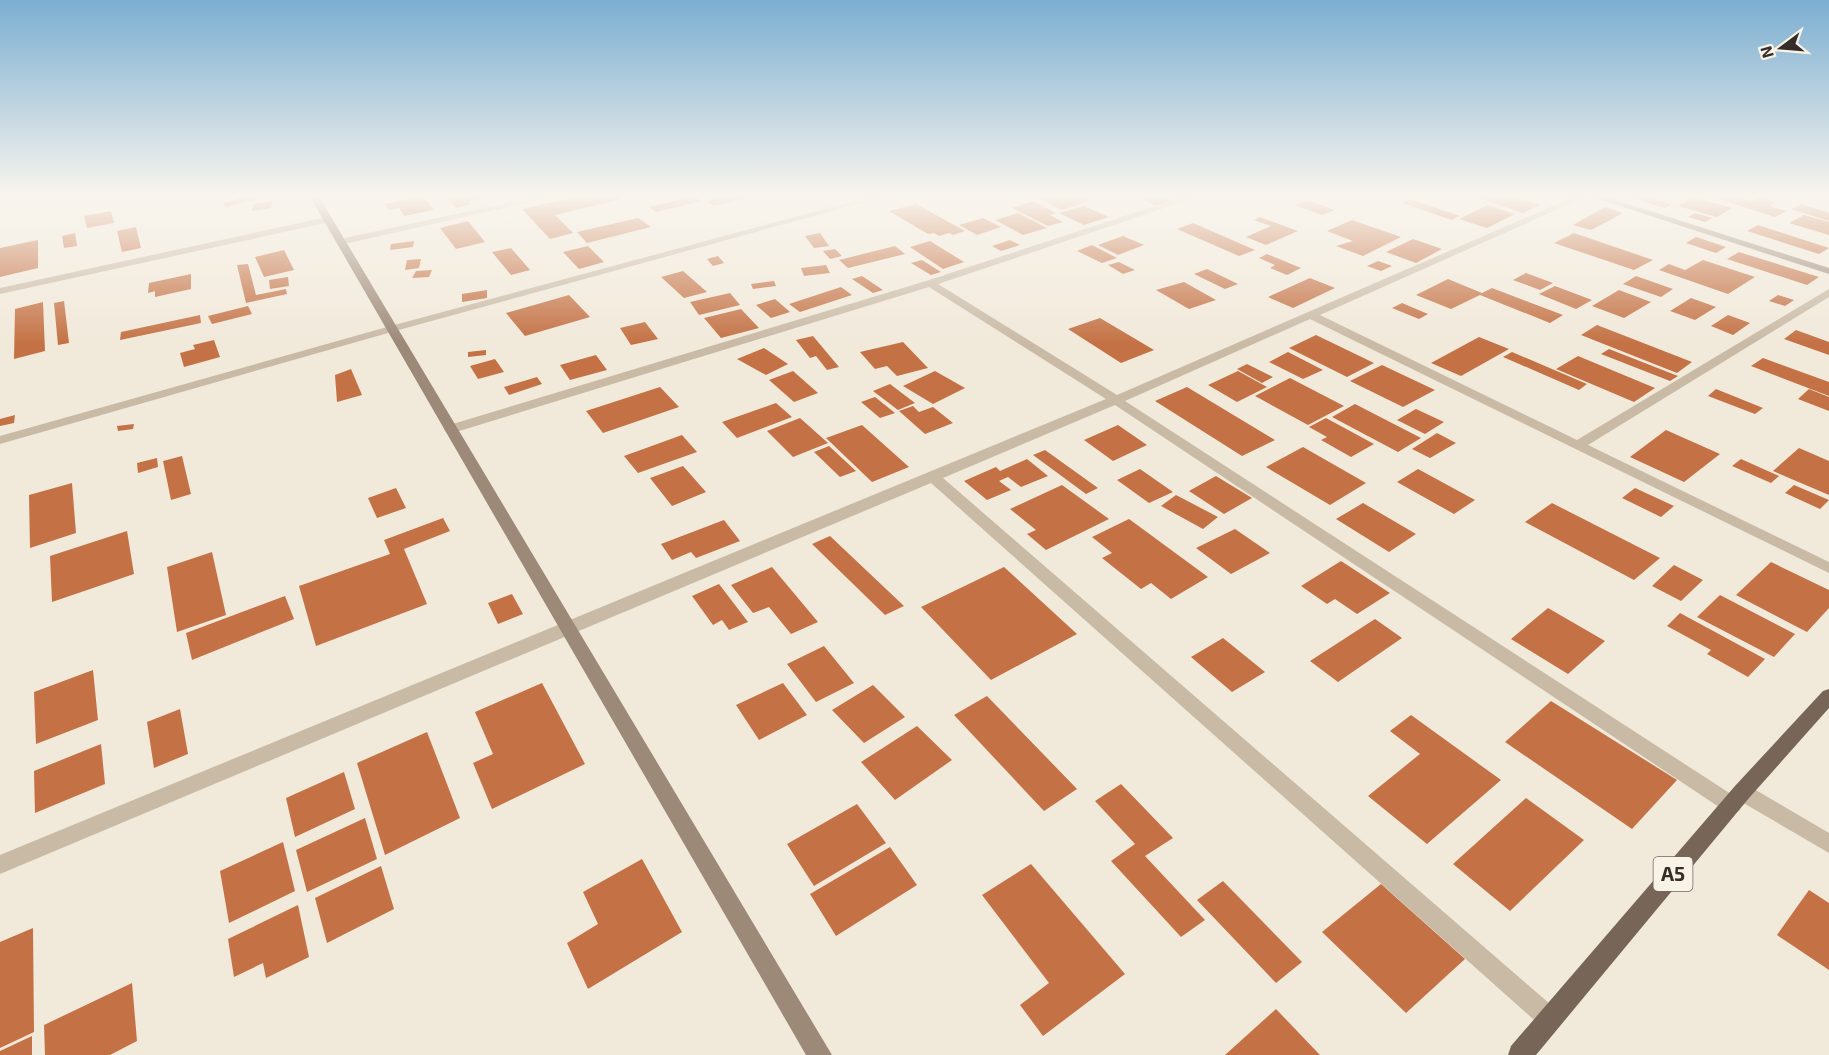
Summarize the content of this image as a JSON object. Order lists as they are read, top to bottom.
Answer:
{
  "streets": {
    "main road": ["A5"]
  },
  "north": "left"
}
